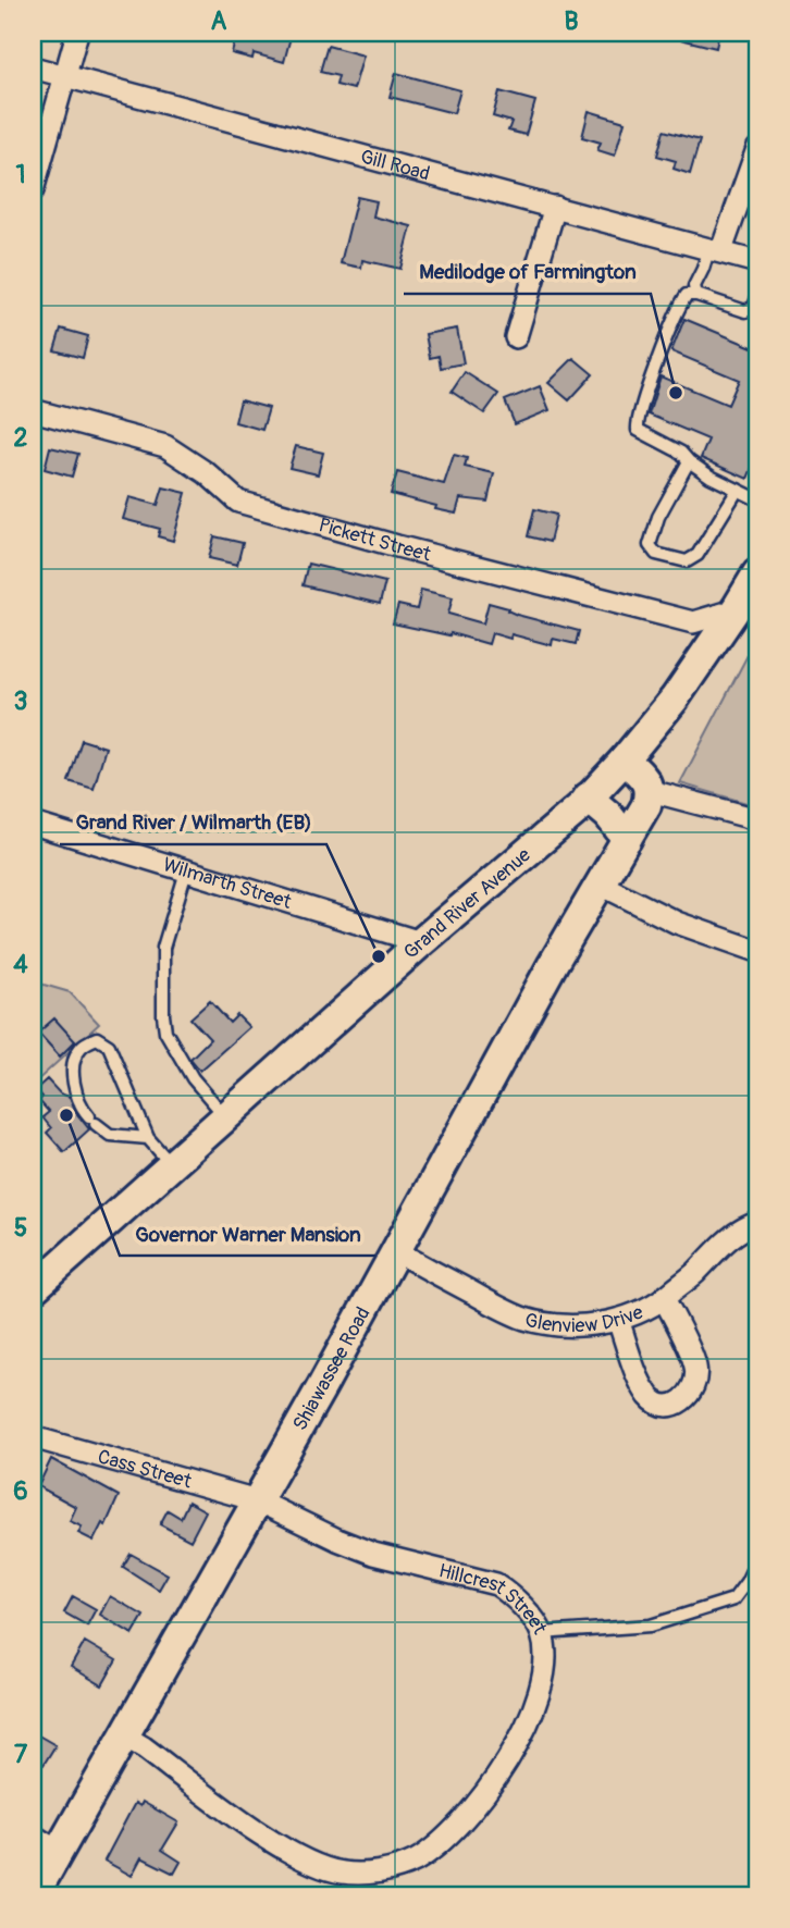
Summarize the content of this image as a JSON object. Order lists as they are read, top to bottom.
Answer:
{
  "streets": {
    "street": [
      "Gill Road",
      "Pickett Street",
      "Wilmarth Street",
      "Grand River Avenue",
      "Glenview Drive",
      "Shiawassee Road",
      "Cass Street",
      "Hillcrest Street"
    ]
  },
  "crossings": [
    ["Pickett Street", "Grand River Avenue"],
    ["Wilmarth Street", "Grand River Avenue"],
    ["Glenview Drive", "Shiawassee Road"],
    ["Shiawassee Road", "Cass Street"],
    ["Shiawassee Road", "Hillcrest Street"],
    ["Cass Street", "Hillcrest Street"]
  ],
  "places": ["Medilodge of Farmington", "Grand River / Wilmarth (EB)", "Governor Warner Mansion"],
  "grid": {
    "columns": ["A", "B"],
    "rows": [
      "1",
      "2",
      "3",
      "4",
      "5",
      "6",
      "7"
    ]
  }
}
